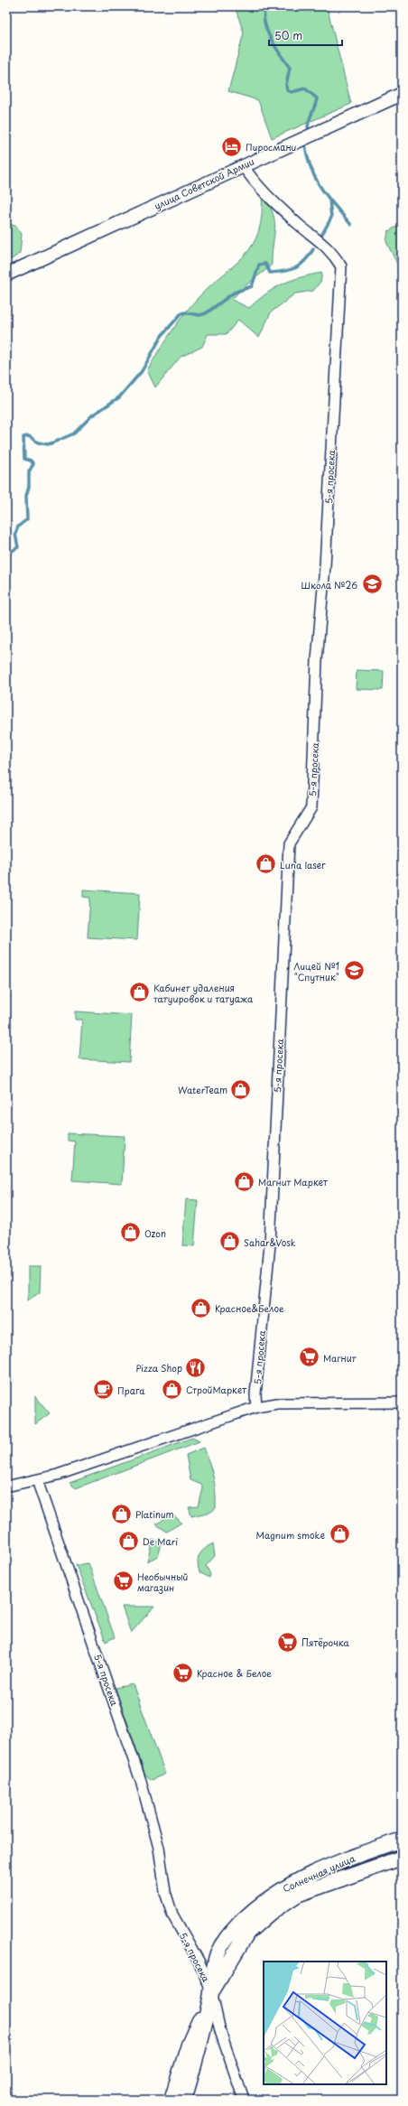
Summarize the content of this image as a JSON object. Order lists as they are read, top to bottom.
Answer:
{
  "streets": {
    "main road": ["Солнечная улица"],
    "street": ["улица Советской Армии", "5-я просека"]
  },
  "crossings": [
    ["улица Советской Армии", "5-я просека"],
    ["5-я просека", "Солнечная улица"]
  ],
  "places": {
    "hotel": ["Пиросмани"],
    "school or university": ["Школа №26", "Лицей №1 \"Спутник\""],
    "shop": [
      "Luna laser",
      "Кабинет удаления татуировок и татуажа",
      "WaterTeam",
      "Магнит Маркет",
      "Ozon",
      "Sahar&Vosk",
      "Красное&Белое",
      "СтройМаркет",
      "Platinum",
      "Magnum smoke",
      "De Mari"
    ],
    "supermarket": [
      "Магнит",
      "Необычный магазин",
      "Пятёрочка",
      "Красное & Белое"
    ],
    "restaurant": ["Pizza Shop"],
    "cafe": ["Прага"]
  },
  "scale_bar": "50 m"
}
